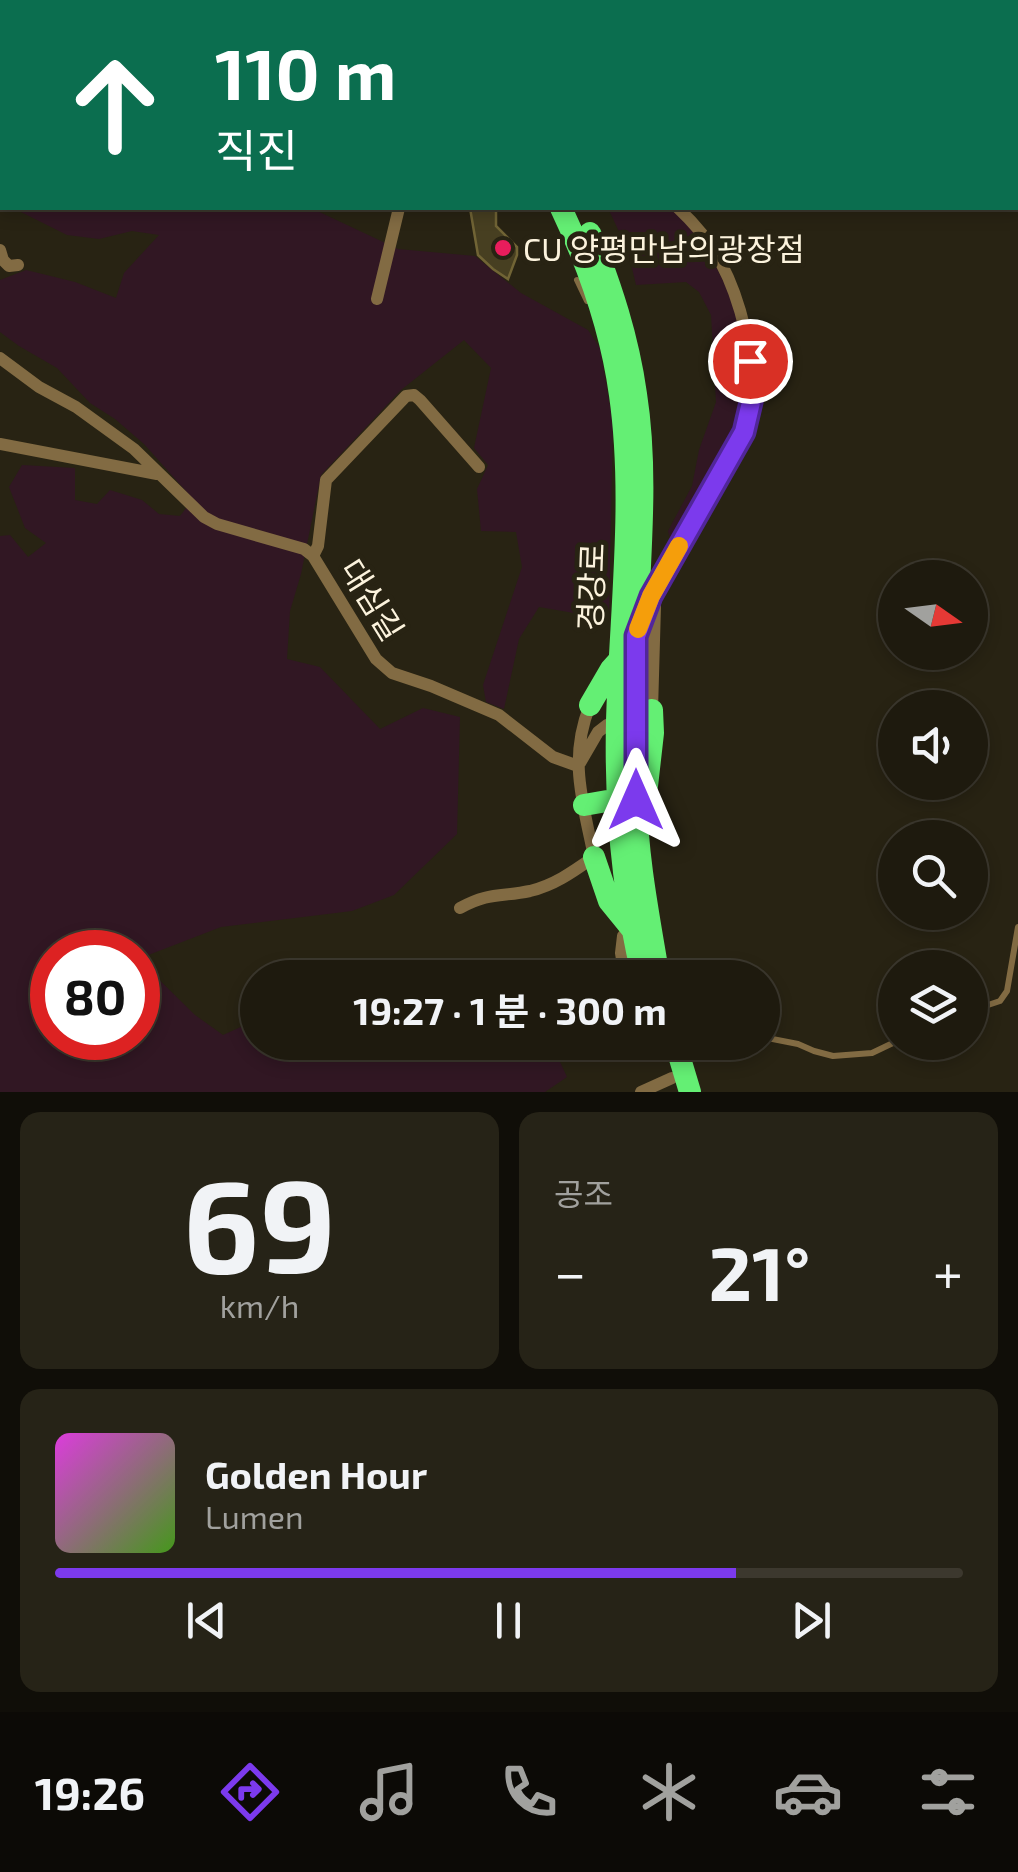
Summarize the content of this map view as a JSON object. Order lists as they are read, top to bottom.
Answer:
{
  "streets": {
    "highway": ["경강로"],
    "street": ["대심길"]
  },
  "places": ["CU 양평만남의광장점"],
  "north": "right",
  "page": {
    "turn": ["110 m", "직진"],
    "limit": "80",
    "trip": "19:27 · 1 분 · 300 m",
    "tile": [
      ["69", "km/h"],
      "공조"
    ],
    "heat": ["−", "21°", "+"],
    "song": ["Golden Hour", "Lumen"],
    "tabs": "19:26"
  }
}
